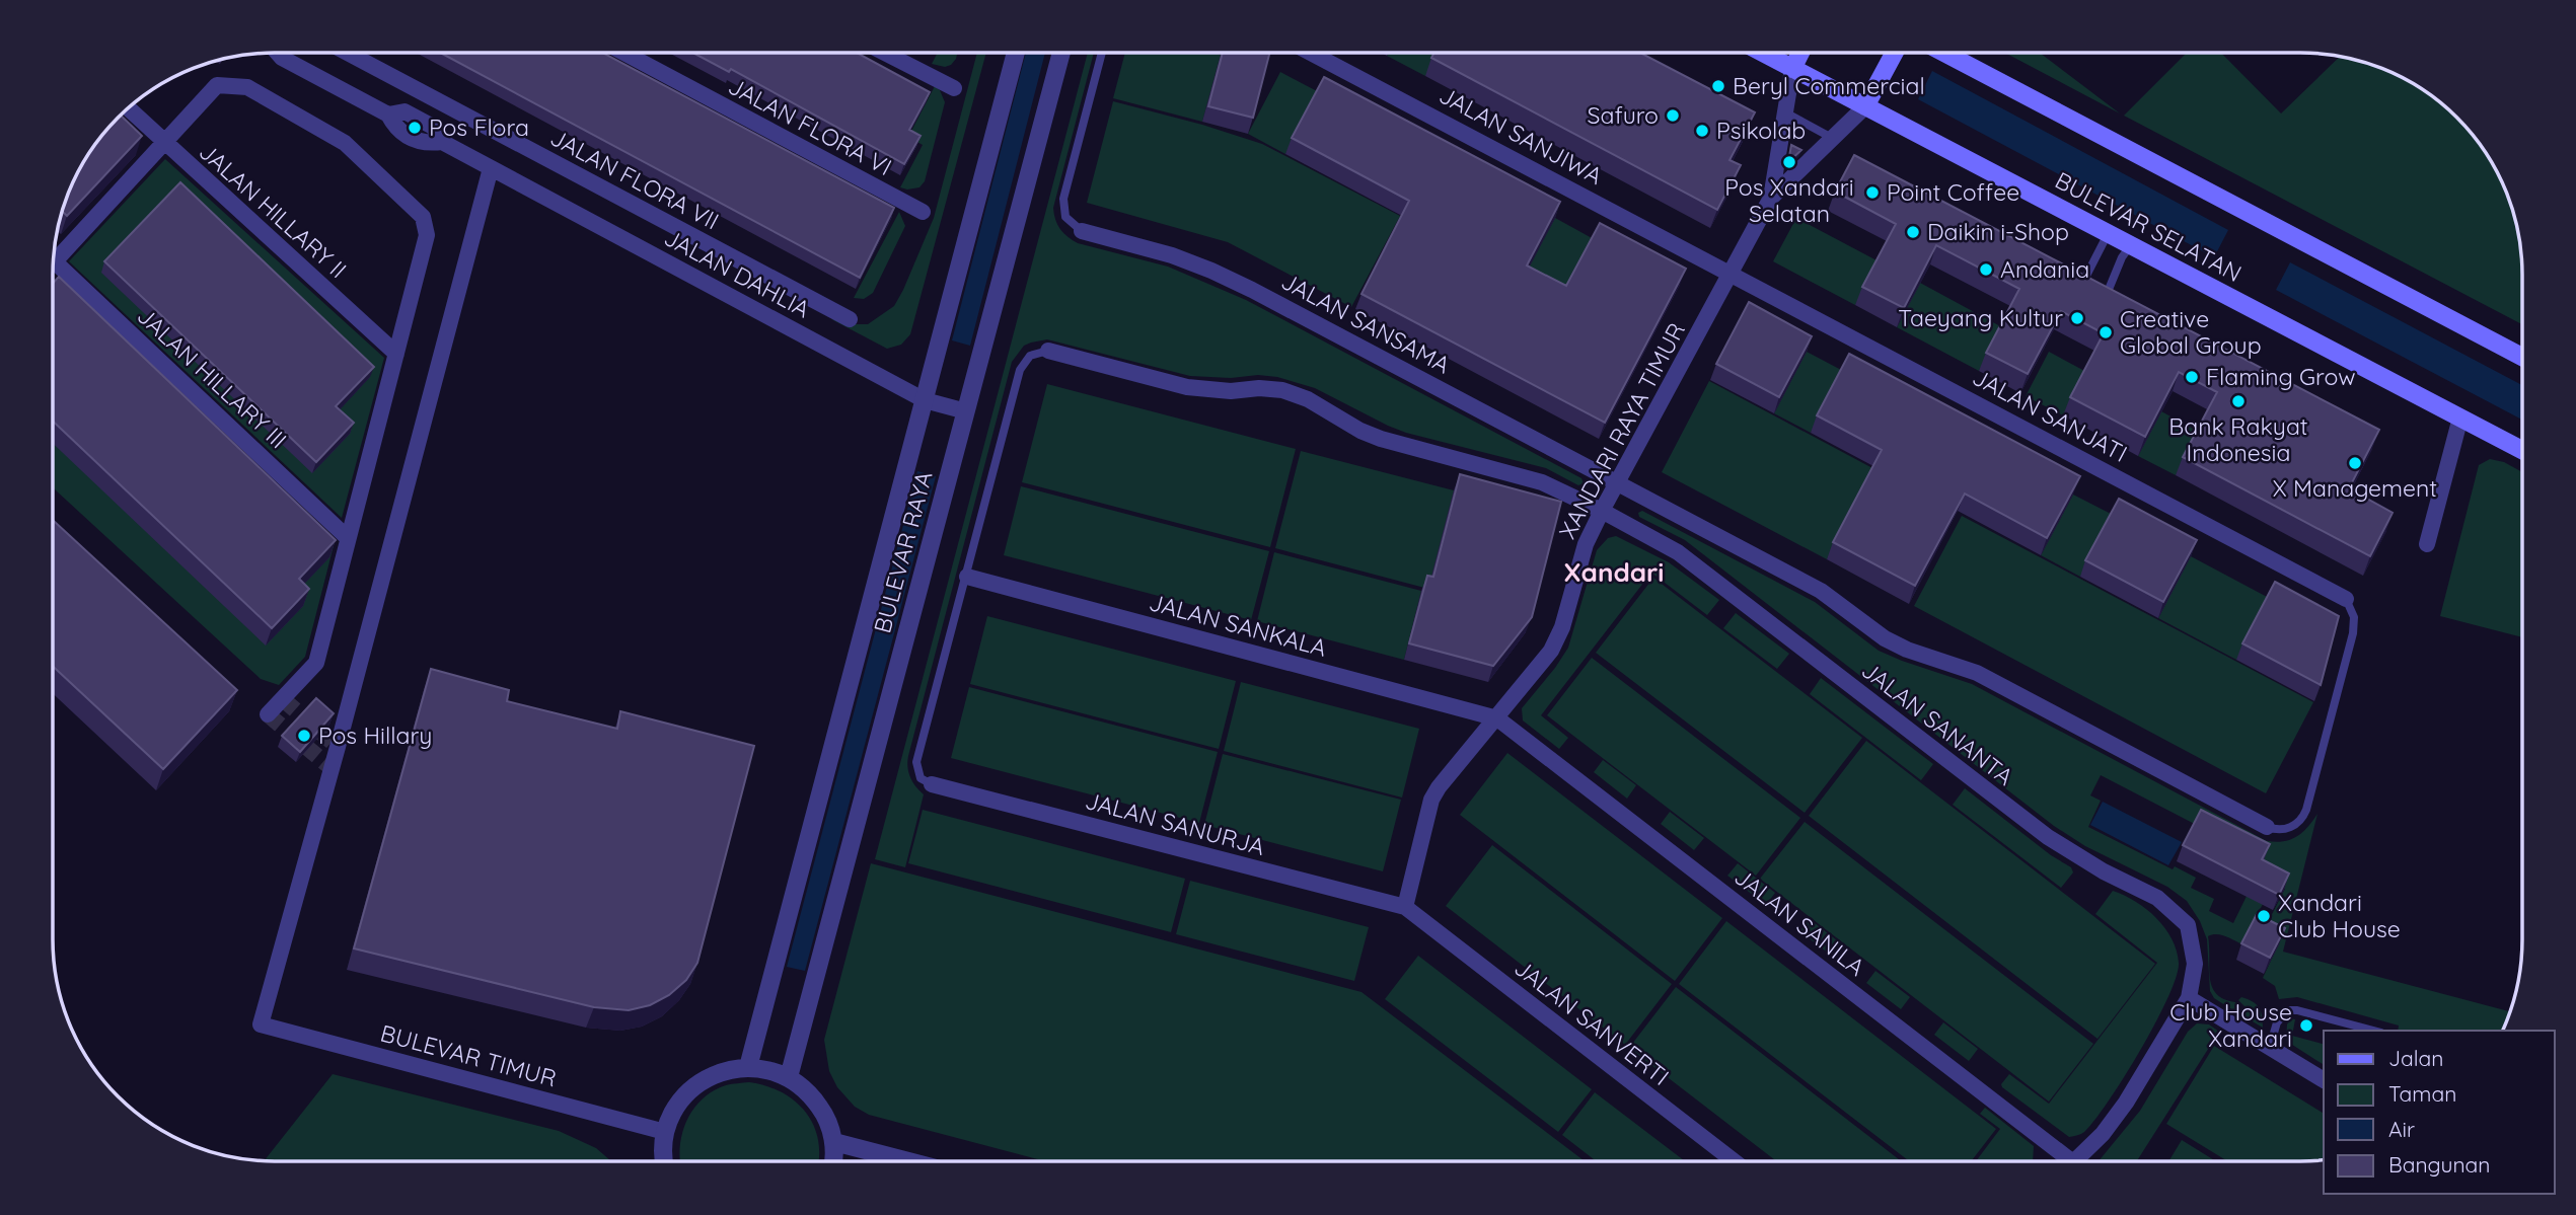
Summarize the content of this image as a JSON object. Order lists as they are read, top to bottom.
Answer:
{
  "streets": {
    "main road": ["BULEVAR SELATAN"],
    "street": [
      "JALAN FLORA VI",
      "JALAN SANJIWA",
      "JALAN FLORA VII",
      "JALAN HILLARY II",
      "JALAN DAHLIA",
      "JALAN SANSAMA",
      "JALAN HILLARY III",
      "JALAN SANJATI",
      "XANDARI RAYA TIMUR",
      "BULEVAR RAYA",
      "JALAN SANKALA",
      "JALAN SANANTA",
      "JALAN SANURJA",
      "JALAN SANILA",
      "JALAN SANVERTI",
      "BULEVAR TIMUR"
    ]
  },
  "crossings": [
    ["JALAN SANJIWA", "JALAN SANJATI"],
    ["JALAN SANJIWA", "XANDARI RAYA TIMUR"],
    ["JALAN DAHLIA", "BULEVAR RAYA"],
    ["JALAN DAHLIA", "BULEVAR TIMUR"],
    ["JALAN SANSAMA", "XANDARI RAYA TIMUR"],
    ["JALAN SANSAMA", "JALAN SANANTA"],
    ["JALAN SANJATI", "XANDARI RAYA TIMUR"],
    ["XANDARI RAYA TIMUR", "JALAN SANKALA"],
    ["XANDARI RAYA TIMUR", "JALAN SANANTA"],
    ["XANDARI RAYA TIMUR", "JALAN SANURJA"],
    ["XANDARI RAYA TIMUR", "JALAN SANILA"],
    ["XANDARI RAYA TIMUR", "JALAN SANVERTI"],
    ["JALAN SANKALA", "JALAN SANILA"],
    ["JALAN SANURJA", "JALAN SANVERTI"]
  ],
  "districts": ["Xandari"],
  "places": [
    "Beryl Commercial",
    "Safuro",
    "Pos Flora",
    "Psikolab",
    "Pos Xandari Selatan",
    "Point Coffee",
    "Daikin i-Shop",
    "Andania",
    "Taeyang Kultur",
    "Creative Global Group",
    "Flaming Grow",
    "Bank Rakyat Indonesia",
    "X Management",
    "Pos Hillary",
    "Xandari Club House",
    "Club House Xandari"
  ],
  "legend": [
    "Jalan",
    "Taman",
    "Air",
    "Bangunan"
  ]
}
